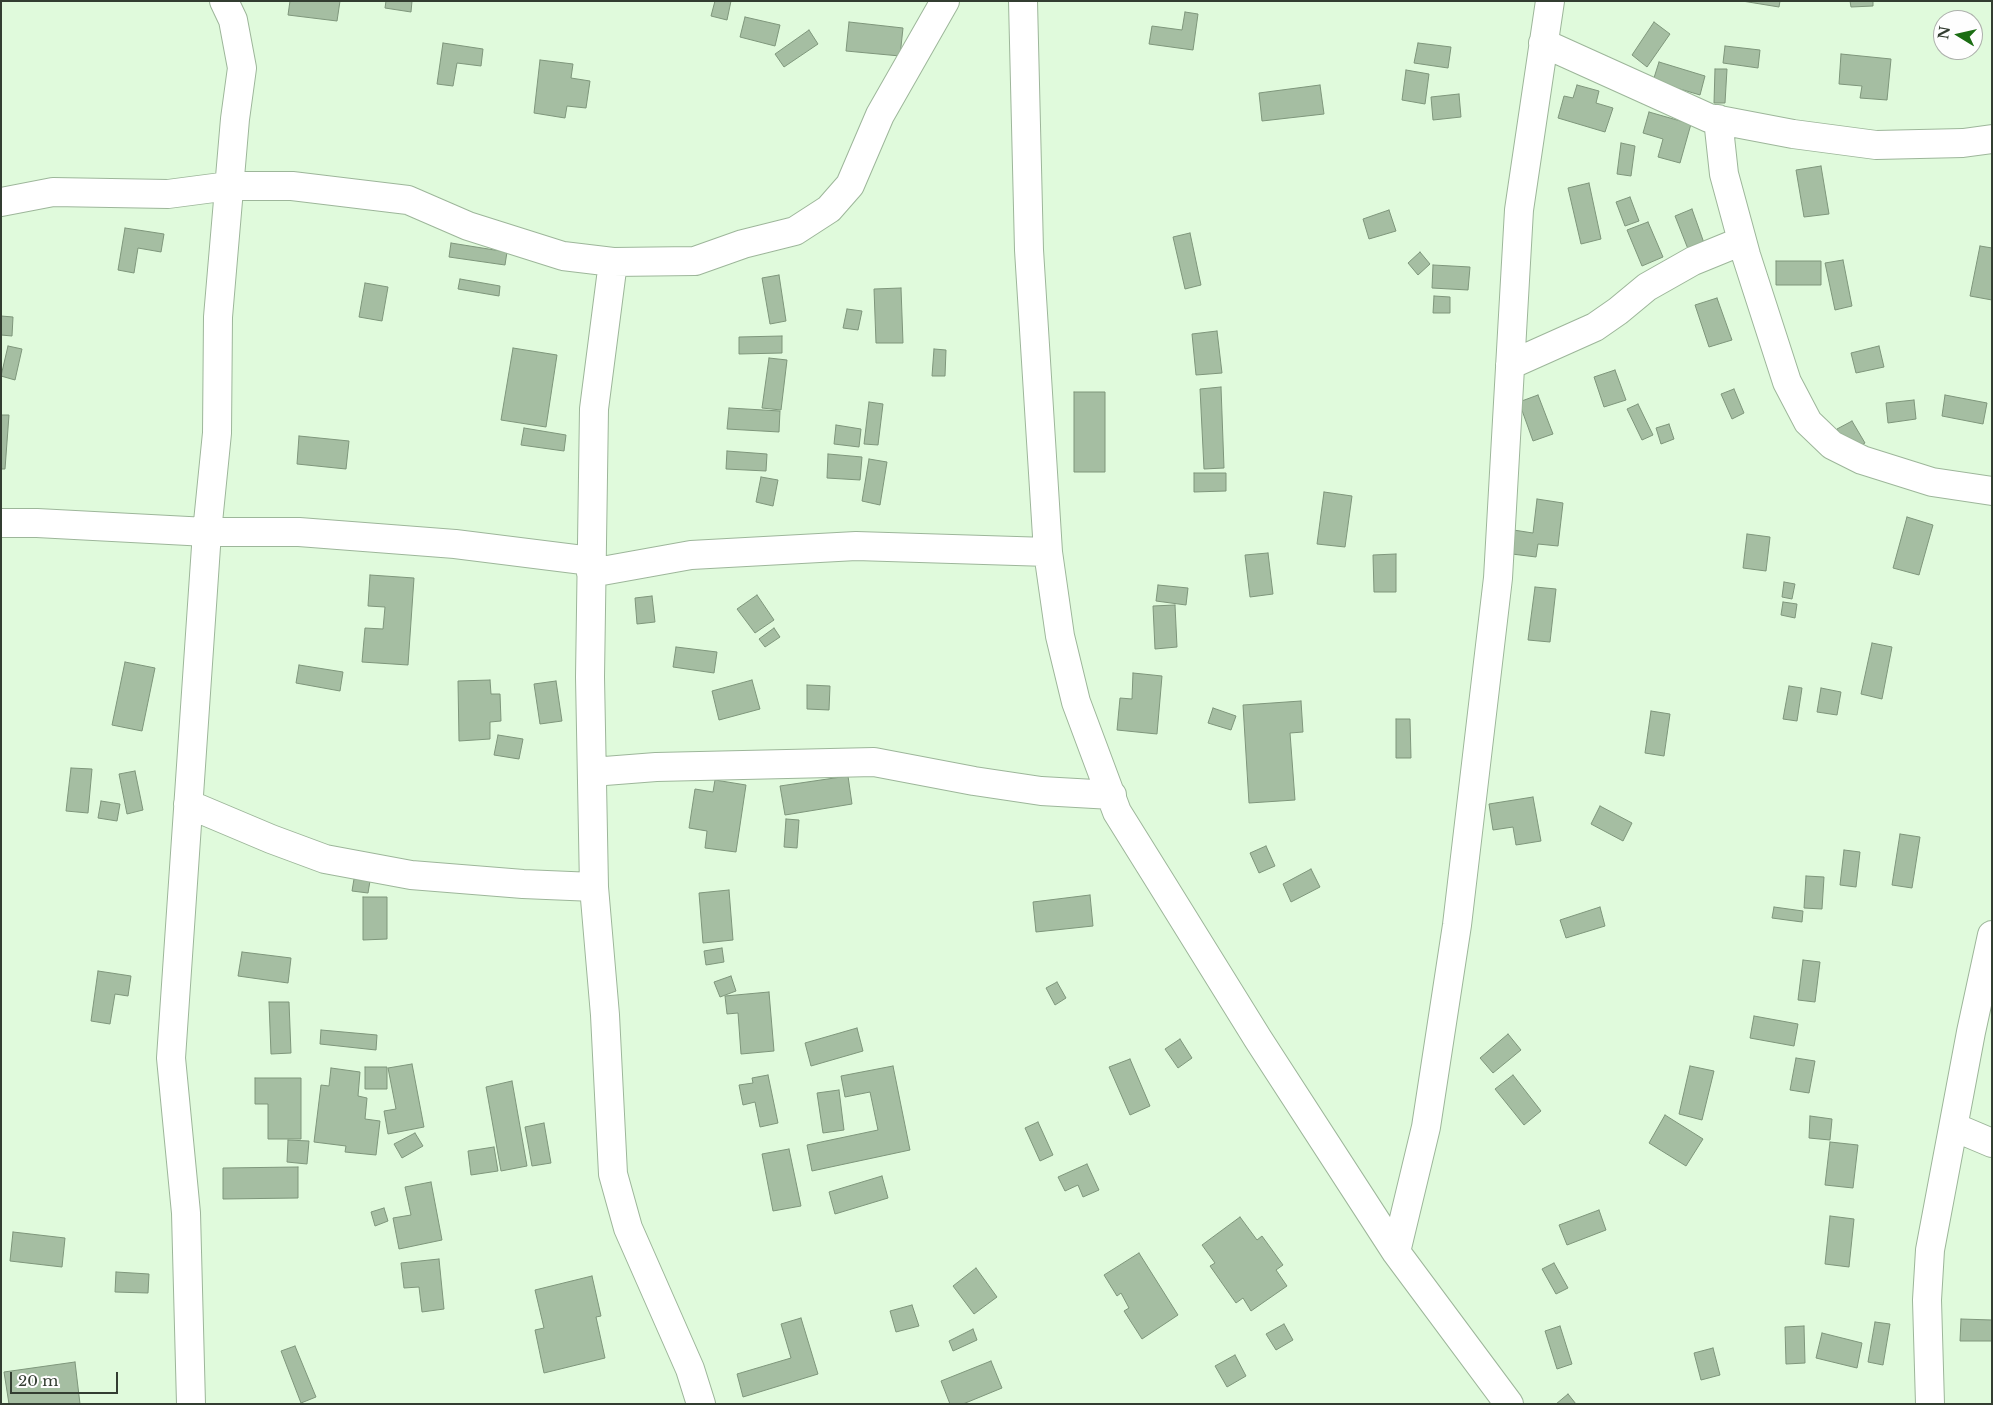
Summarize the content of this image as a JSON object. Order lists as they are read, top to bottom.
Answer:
{
  "scale_bar": "20 m",
  "north": "left"
}
